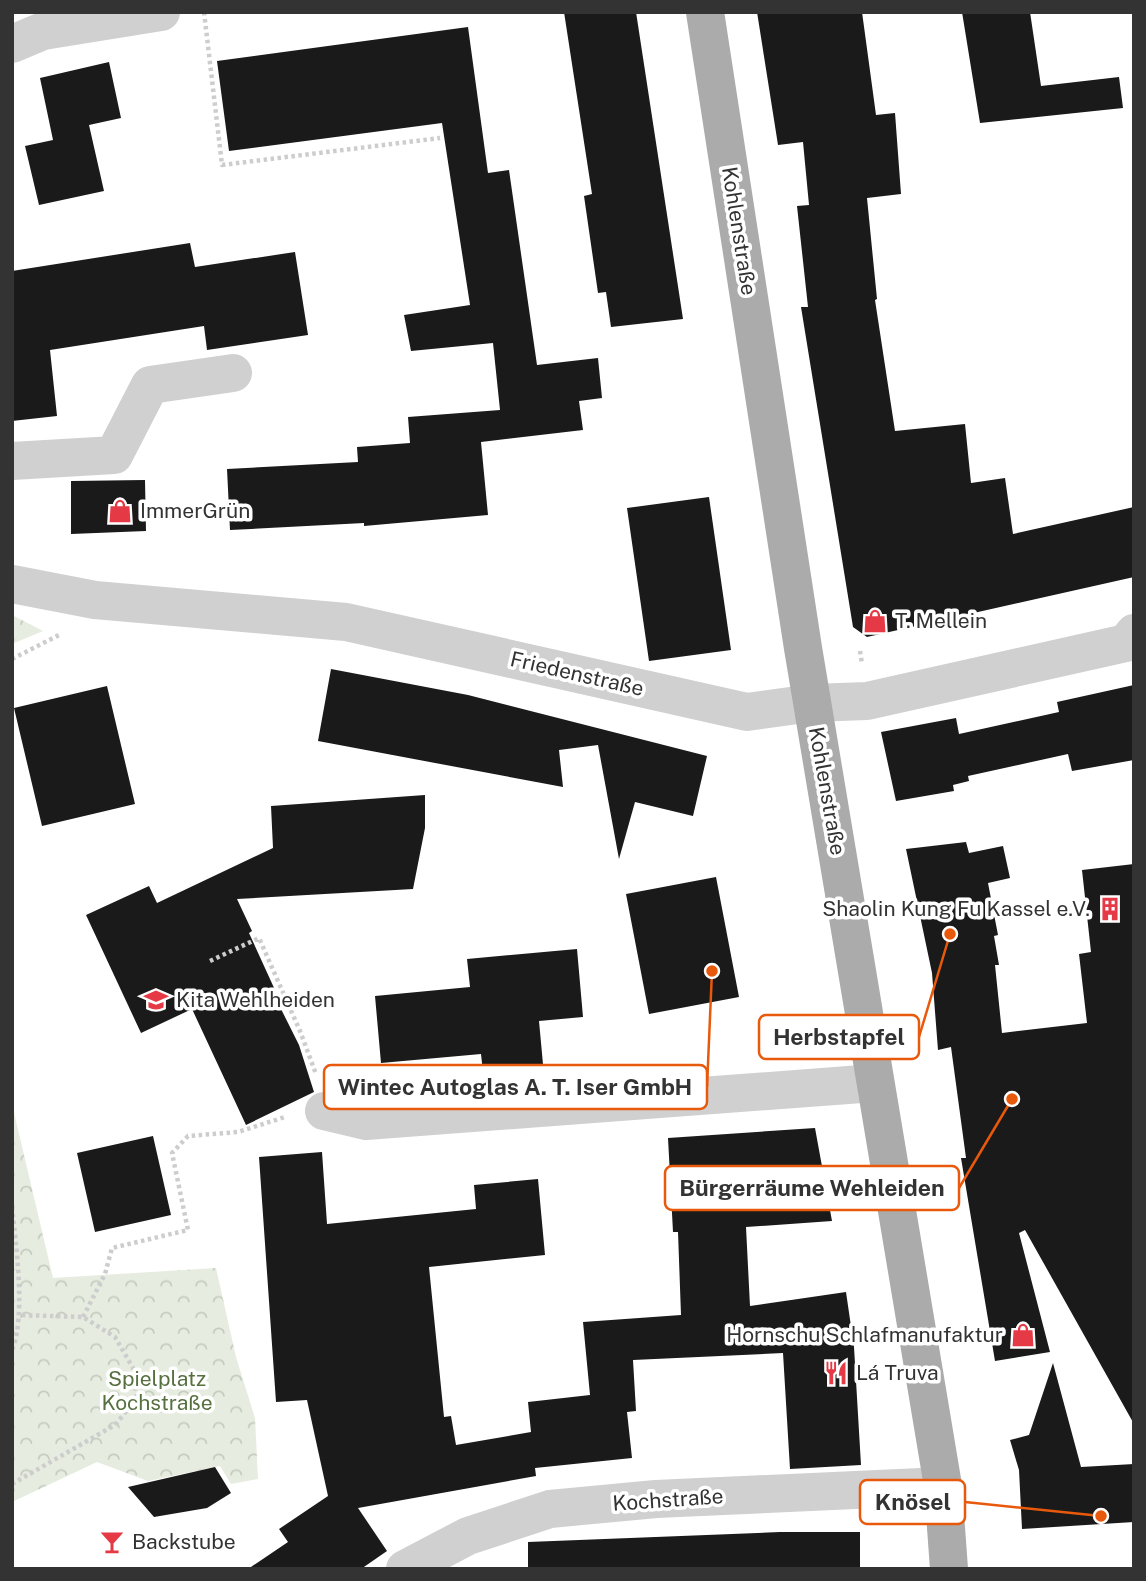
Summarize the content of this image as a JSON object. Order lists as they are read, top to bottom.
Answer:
{
  "streets": {
    "main road": ["Kohlenstraße"],
    "street": ["Friedenstraße", "Kochstraße"]
  },
  "crossings": [
    ["Kohlenstraße", "Friedenstraße"],
    ["Kohlenstraße", "Kochstraße"]
  ],
  "parks": ["Spielplatz Kochstraße"],
  "places": {
    "shop": ["ImmerGrün", "T. Mellein", "Hornschu Schlafmanufaktur"],
    "building": ["Shaolin Kung Fu Kassel e.V."],
    "other": [
      "Herbstapfel",
      "Wintec Autoglas A. T. Iser GmbH",
      "Bürgerräume Wehleiden",
      "Knösel"
    ],
    "school or university": ["Kita Wehlheiden"],
    "restaurant": ["Lá Truva"],
    "bar": ["Backstube"]
  }
}
